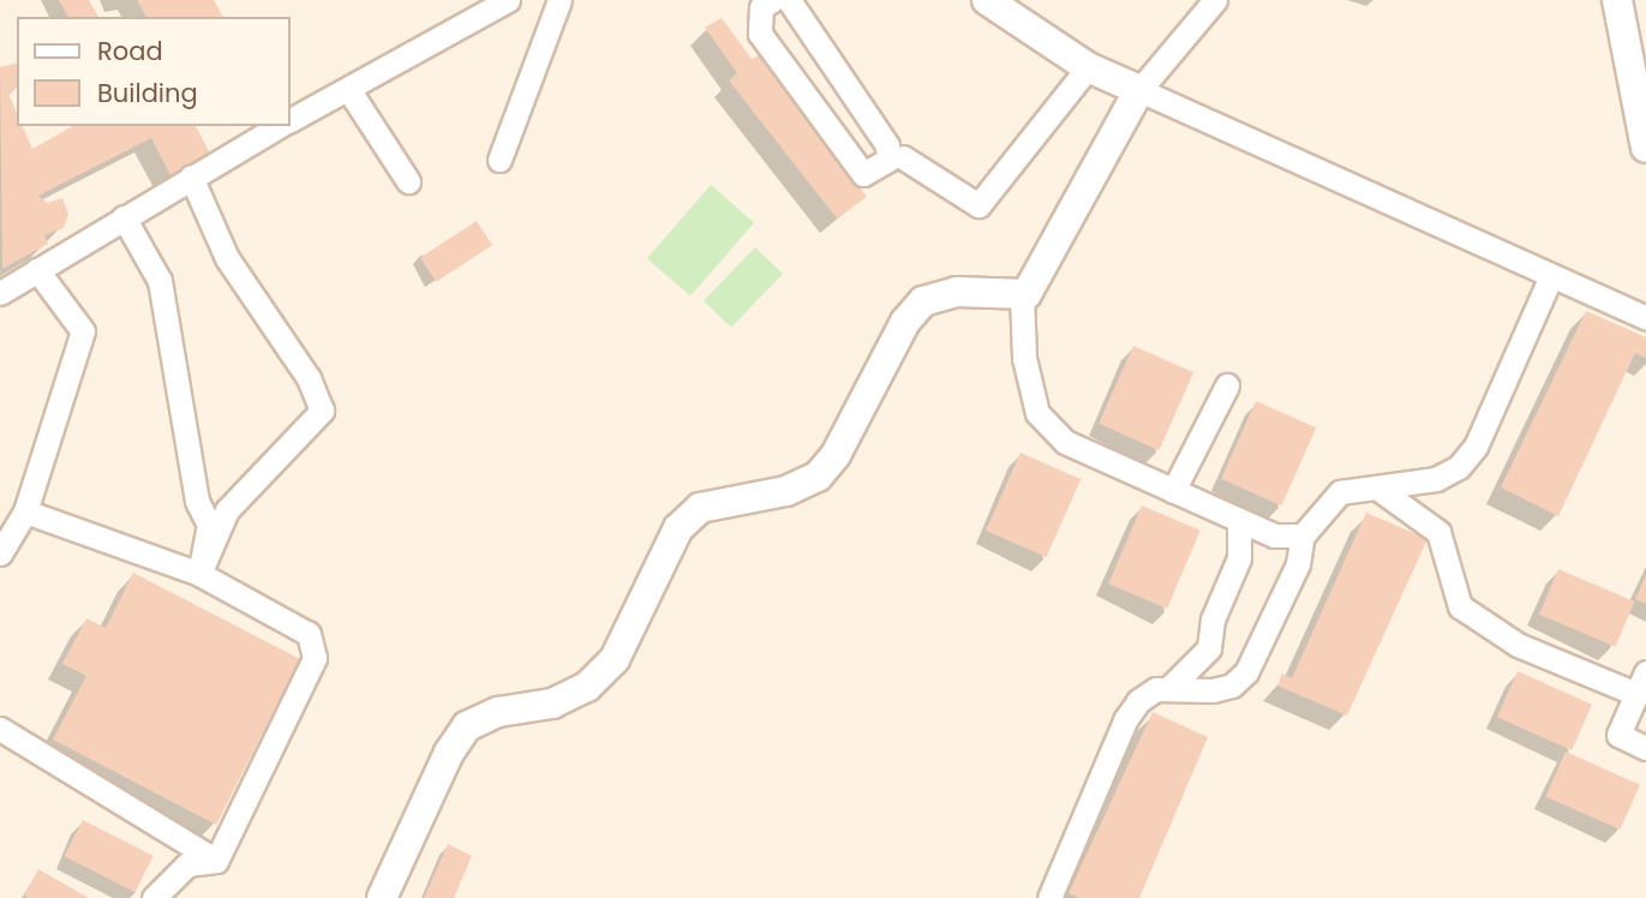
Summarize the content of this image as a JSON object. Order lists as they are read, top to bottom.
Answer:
{
  "legend": ["Road", "Building"]
}
